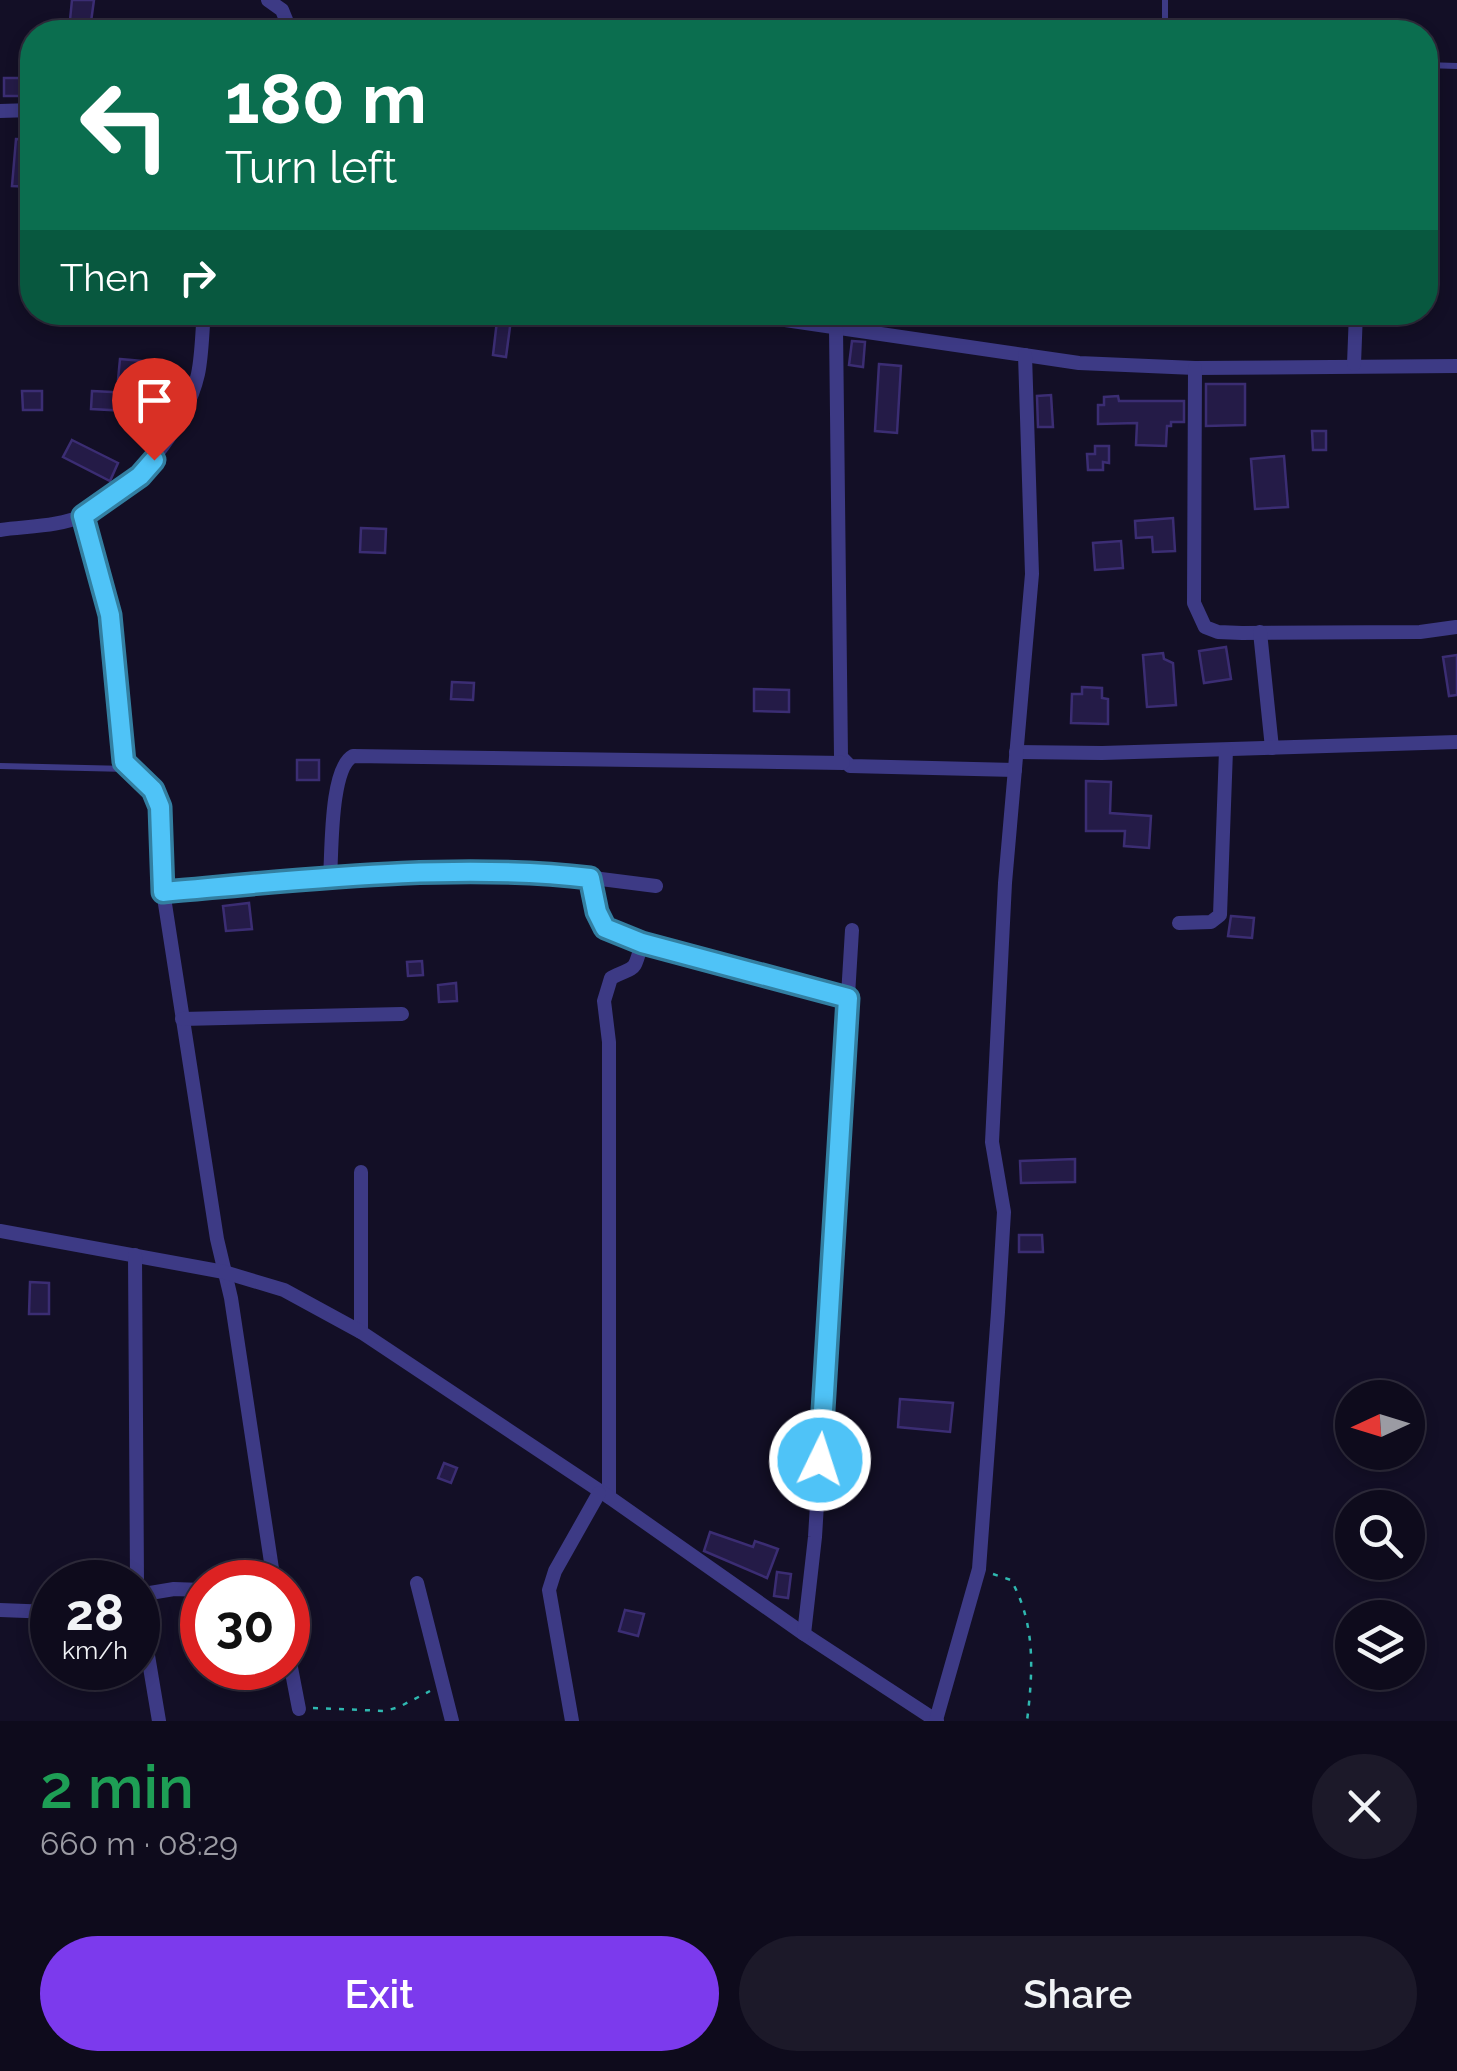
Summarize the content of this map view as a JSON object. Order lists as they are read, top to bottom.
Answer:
{
  "north": "left",
  "page": {
    "turn": ["180 m", "Turn left"],
    "then": "Then",
    "speed": "28 km/h",
    "limit": "30",
    "heading": ["2 min", "660 m · 08:29"],
    "buttons": ["Exit", "Share"]
  }
}
